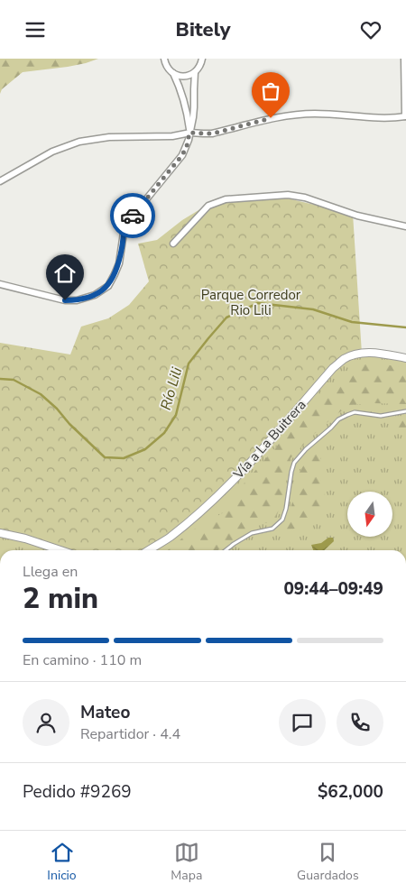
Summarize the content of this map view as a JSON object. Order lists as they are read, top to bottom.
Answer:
{
  "streets": {
    "street": ["Vía a La Buitrera"]
  },
  "water": ["Río Lili"],
  "parks": ["Parque Corredor Rio Lili"],
  "north": "bottom",
  "page": {
    "header": "Bitely",
    "heading": ["2 min", "Llega en", "09:44–09:49"],
    "panel": [
      "Mateo",
      "Repartidor · 4.4",
      "Pedido #9269",
      "$62,000"
    ],
    "bar": "En camino · 110 m",
    "tabs": ["Inicio", "Mapa", "Guardados"]
  }
}
